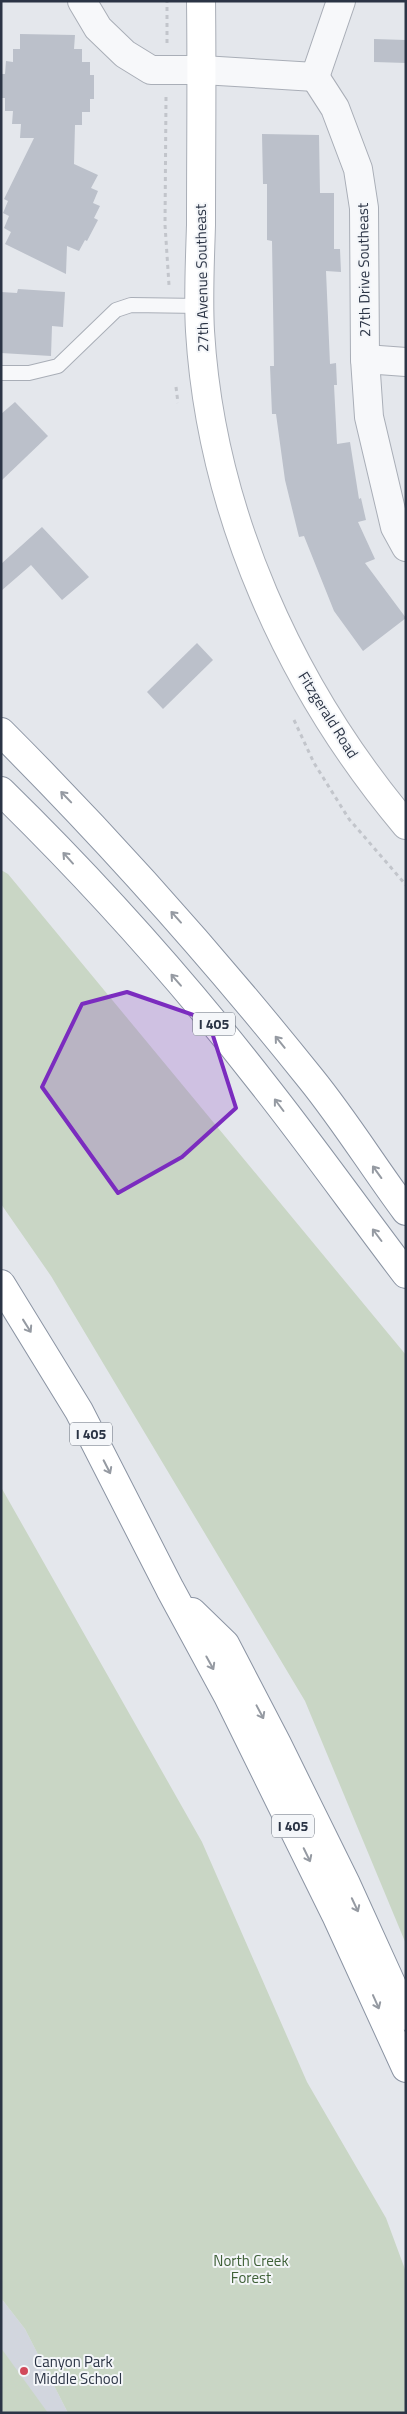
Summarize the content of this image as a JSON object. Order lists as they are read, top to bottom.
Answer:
{
  "streets": {
    "main road": ["27th Avenue Southeast", "Fitzgerald Road", "I 405"],
    "street": ["27th Drive Southeast"]
  },
  "crossings": [
    ["27th Avenue Southeast", "Fitzgerald Road"]
  ],
  "parks": ["North Creek Forest"],
  "places": ["Canyon Park Middle School"]
}
